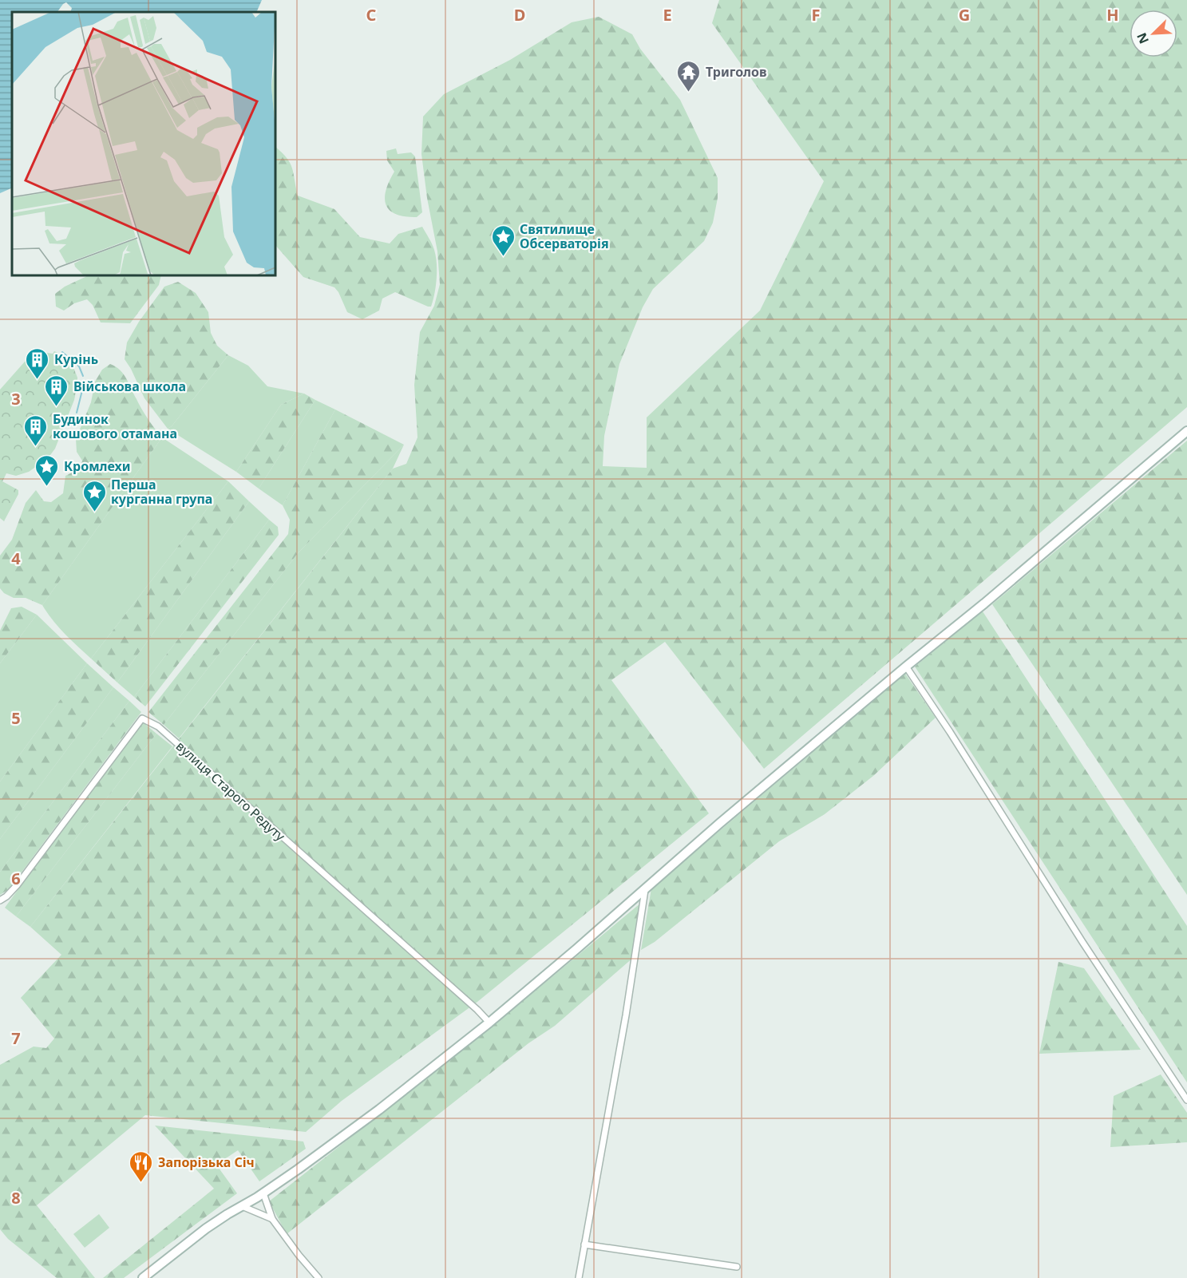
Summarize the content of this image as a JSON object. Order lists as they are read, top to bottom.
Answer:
{
  "streets": {
    "street": ["вулиця Старого Редуту"]
  },
  "places": {
    "temple": ["Триголов"],
    "place": ["Святилище Обсерваторія", "Кромлехи", "Перша курганна група"],
    "building": ["Курінь", "Військова школа", "Будинок кошового отамана"],
    "restaurant": ["Запорізька Січ"]
  },
  "north": "bottom left",
  "grid": {
    "columns": [
      "C",
      "D",
      "E",
      "F",
      "G",
      "H"
    ],
    "rows": [
      "3",
      "4",
      "5",
      "6",
      "7",
      "8"
    ]
  }
}
